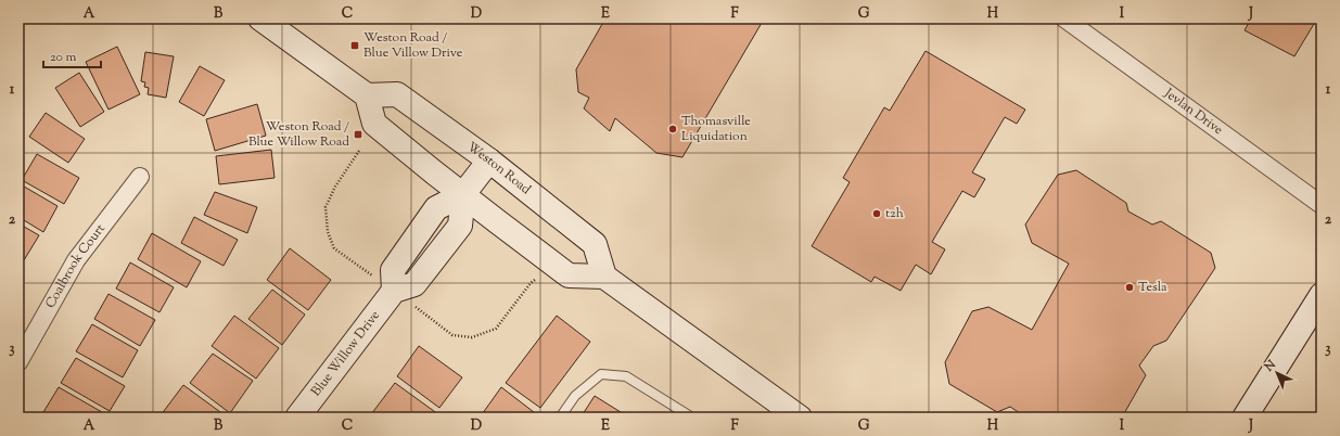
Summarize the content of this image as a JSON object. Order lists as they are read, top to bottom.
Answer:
{
  "streets": {
    "main road": ["Weston Road", "Blue Willow Drive"],
    "street": ["Jevlan Drive", "Coalbrook Court"]
  },
  "crossings": [
    ["Weston Road", "Blue Willow Drive"]
  ],
  "places": {
    "transit": ["Weston Road / Blue Villow Drive", "Weston Road / Blue Willow Road"],
    "other": ["Thomasville Liquidation", "t2h", "Tesla"]
  },
  "scale_bar": "20 m",
  "north": "top left",
  "grid": {
    "columns": [
      "A",
      "B",
      "C",
      "D",
      "E",
      "F",
      "G",
      "H",
      "I",
      "J"
    ],
    "rows": ["1", "2", "3"]
  }
}
